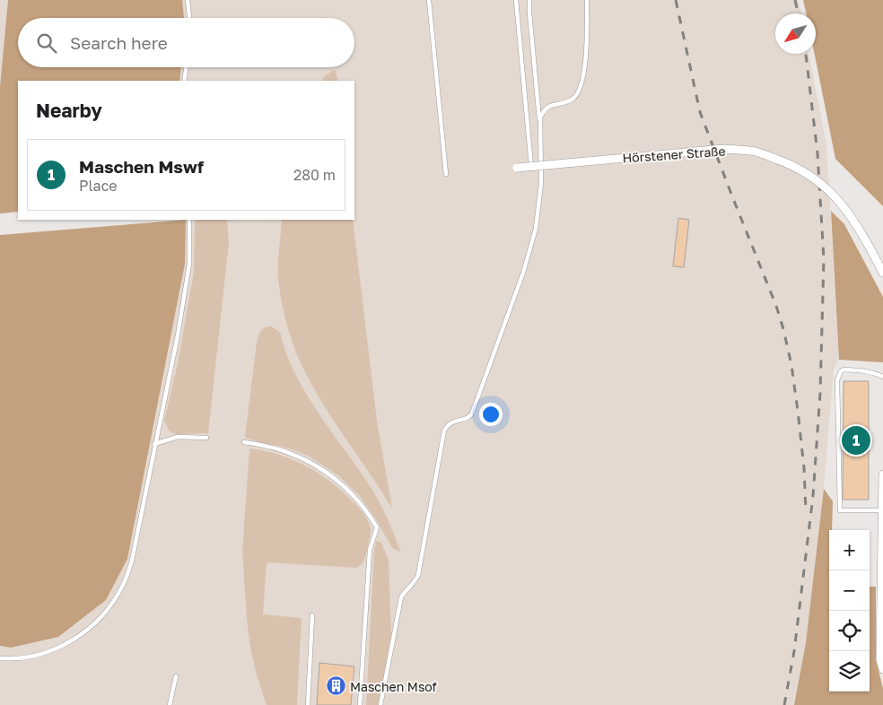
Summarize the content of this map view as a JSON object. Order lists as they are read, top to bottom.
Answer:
{
  "streets": {
    "street": ["Hörstener Straße"]
  },
  "places": {
    "building": ["Maschen Msof"]
  },
  "north": "bottom left",
  "page": {
    "search": "Search here",
    "heading": "Nearby",
    "list": [
      {
        "mark": "1",
        "name": "Maschen Mswf",
        "note": "Place",
        "value": "280 m"
      }
    ],
    "pins": "1",
    "map_buttons": ["+", "−"]
  }
}
